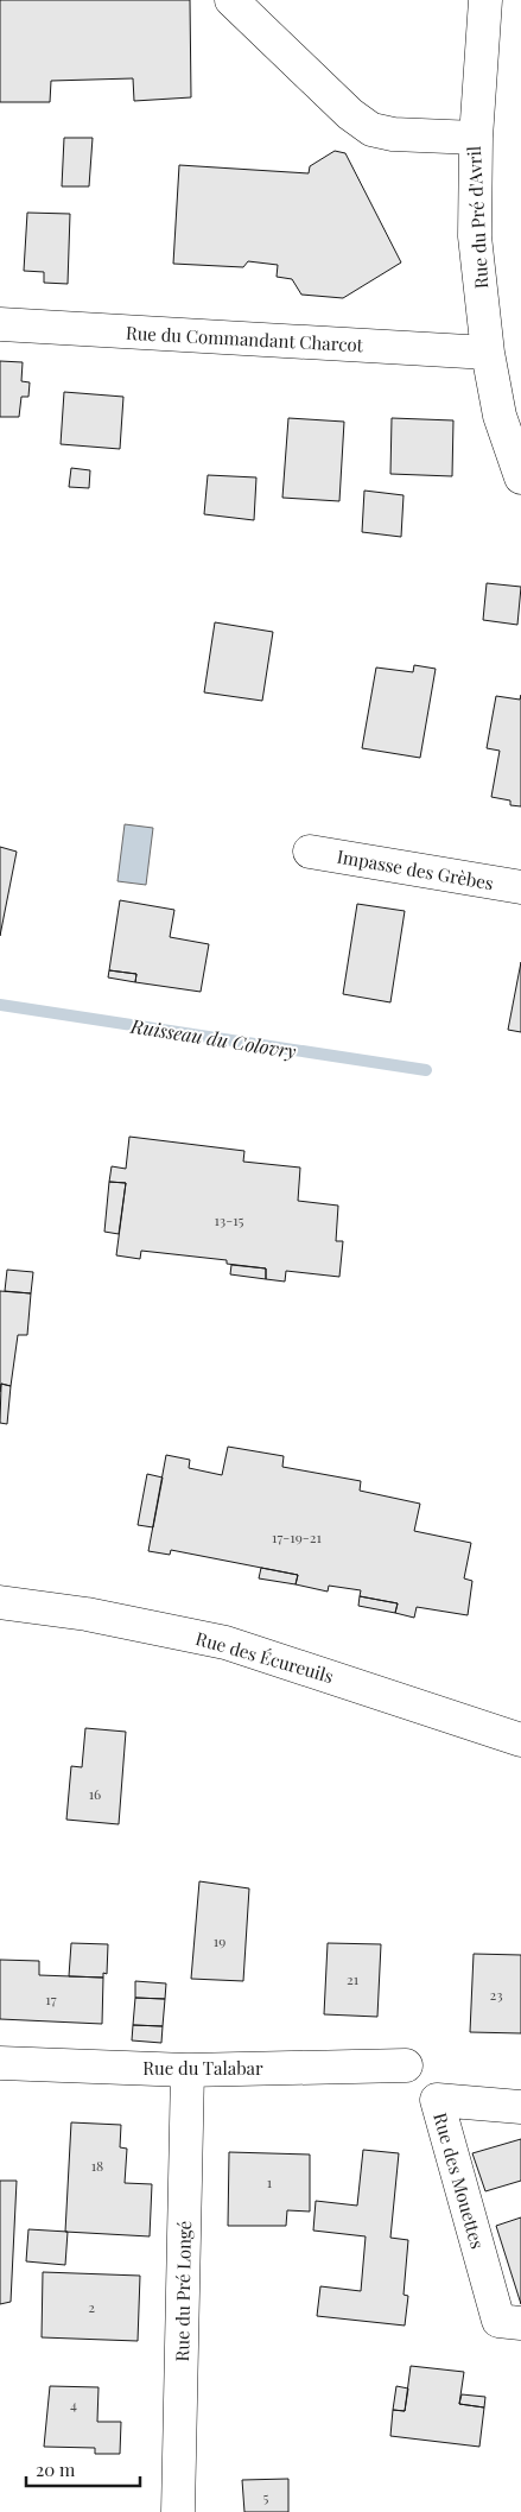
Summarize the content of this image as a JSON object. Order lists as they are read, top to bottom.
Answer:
{
  "streets": {
    "street": [
      "Rue du Pré d'Avril",
      "Rue du Commandant Charcot",
      "Impasse des Grèbes",
      "Rue des Écureuils",
      "Rue du Talabar",
      "Rue des Mouettes",
      "Rue du Pré Longé"
    ]
  },
  "crossings": [
    ["Rue du Pré d'Avril", "Rue du Commandant Charcot"],
    ["Rue du Talabar", "Rue du Pré Longé"]
  ],
  "water": ["Ruisseau du Colovry"],
  "house_numbers": [
    "13-15",
    "17-19-21",
    "16",
    "19",
    "21",
    "23",
    "17",
    "18",
    "1",
    "2",
    "4",
    "5"
  ],
  "scale_bar": "20 m"
}
